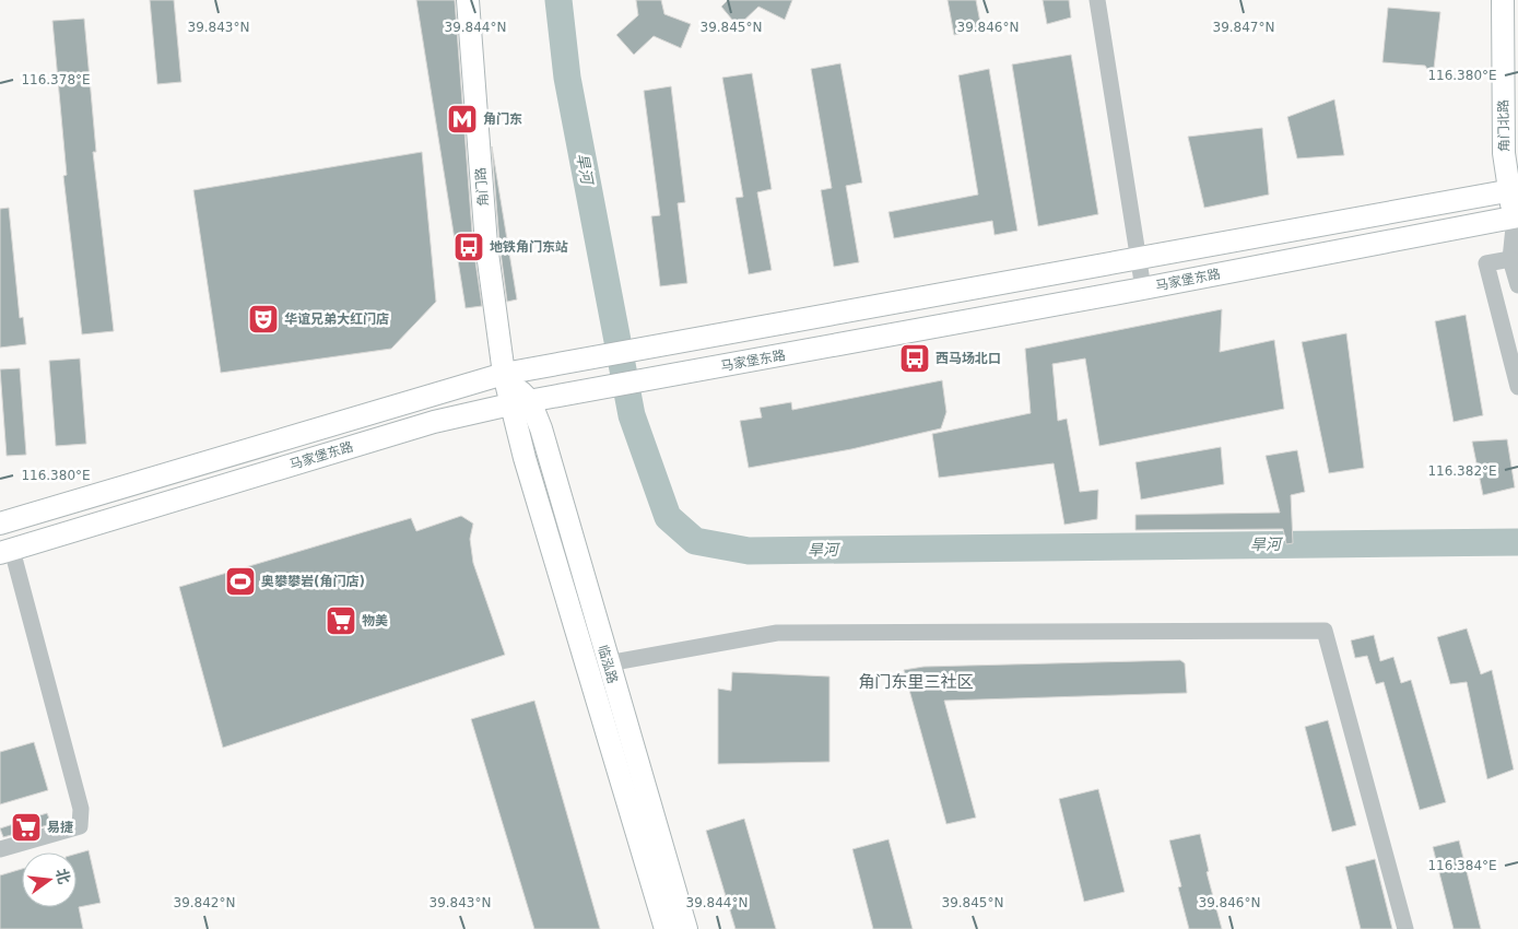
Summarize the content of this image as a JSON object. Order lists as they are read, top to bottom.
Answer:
{
  "streets": {
    "main road": [
      "角门北路",
      "角门路",
      "马家堡东路",
      "临泓路"
    ]
  },
  "crossings": [
    ["角门北路", "马家堡东路"],
    ["角门路", "马家堡东路"],
    ["角门路", "临泓路"],
    ["马家堡东路", "临泓路"]
  ],
  "districts": ["角门东里三社区"],
  "water": ["旱河"],
  "places": {
    "metro station": ["角门东"],
    "bus stop": ["地铁角门东站", "西马场北口"],
    "theatre": ["华谊兄弟大红门店"],
    "sports": ["奥攀攀岩(角门店)"],
    "supermarket": ["物美", "易捷"]
  },
  "north": "right",
  "coordinates": [
    "39.843°N",
    "39.844°N",
    "39.845°N",
    "39.846°N",
    "39.847°N",
    "116.380°E",
    "116.378°E",
    "116.382°E",
    "116.384°E",
    "39.842°N"
  ]
}
